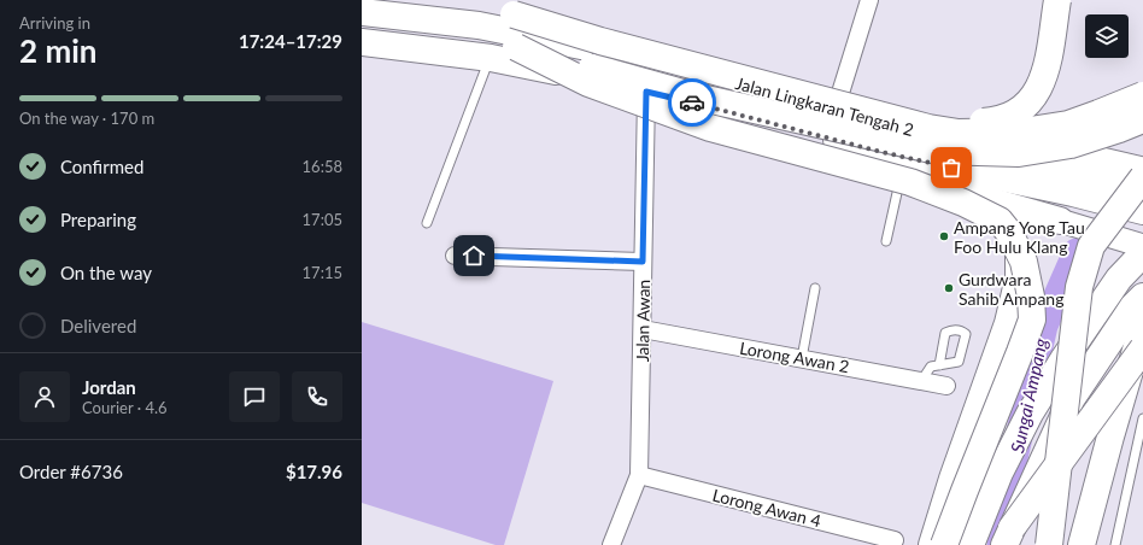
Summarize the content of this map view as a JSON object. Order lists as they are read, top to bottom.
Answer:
{
  "streets": {
    "highway": ["Jalan Lingkaran Tengah 2"],
    "street": ["Jalan Awan", "Lorong Awan 2", "Lorong Awan 4"]
  },
  "crossings": [
    ["Jalan Lingkaran Tengah 2", "Jalan Awan"],
    ["Jalan Awan", "Lorong Awan 2"],
    ["Jalan Awan", "Lorong Awan 4"]
  ],
  "water": ["Sungai Ampang"],
  "places": ["Ampang Yong Tau Foo Hulu Klang", "Gurdwara Sahib Ampang"],
  "page": {
    "heading": ["2 min", "Arriving in", "17:24–17:29"],
    "panel": [
      "Jordan",
      "Courier · 4.6",
      "Order #6736",
      "$17.96"
    ],
    "bar": "On the way · 170 m",
    "list": [
      ["Confirmed", "16:58"],
      ["Preparing", "17:05"],
      ["On the way", "17:15"],
      "Delivered"
    ]
  }
}
